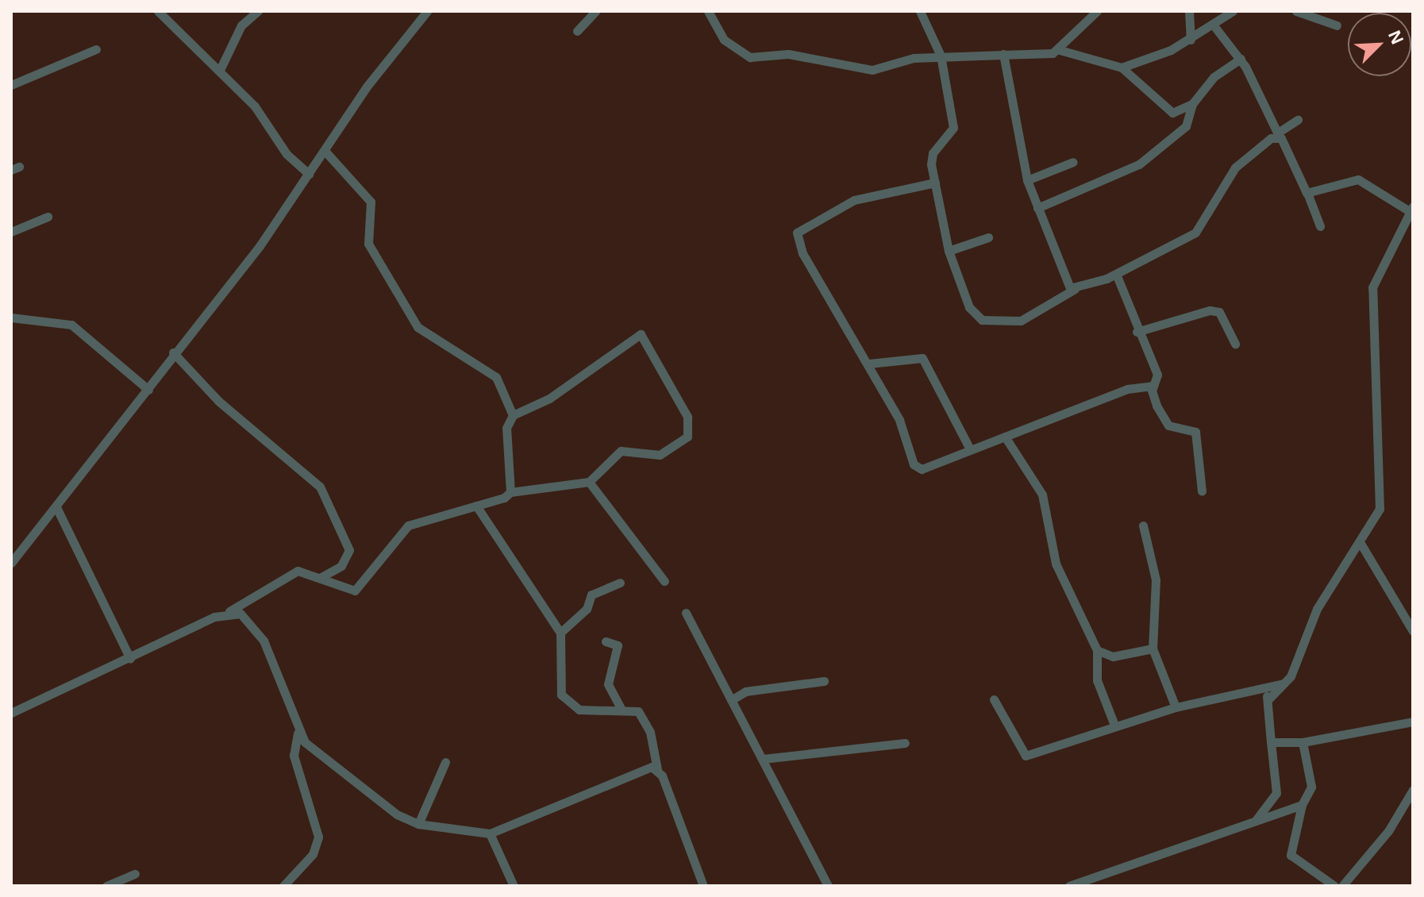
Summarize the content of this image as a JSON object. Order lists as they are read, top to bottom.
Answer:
{
  "north": "top right"
}
